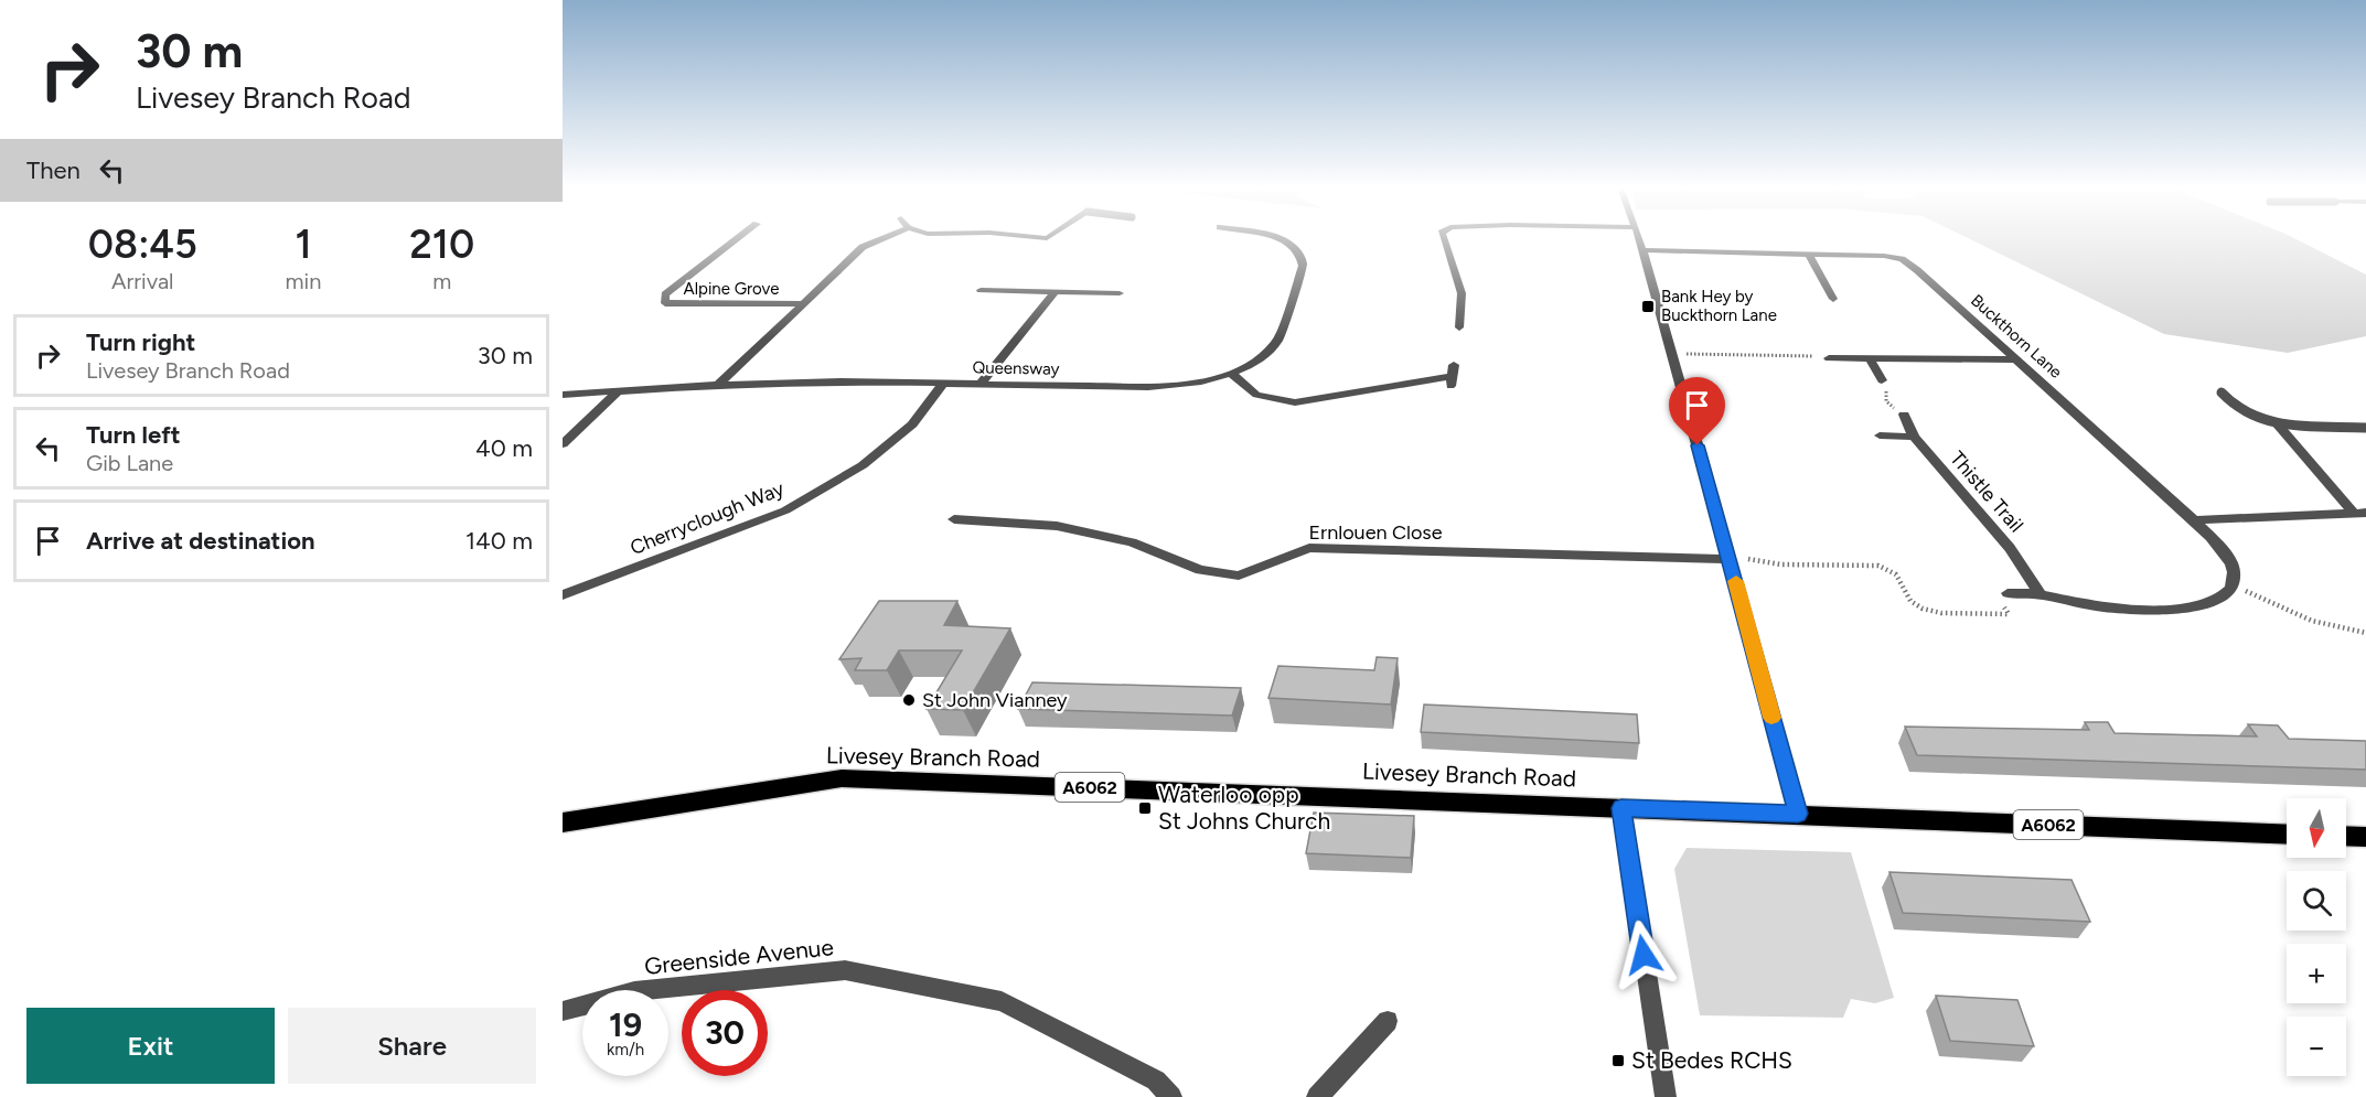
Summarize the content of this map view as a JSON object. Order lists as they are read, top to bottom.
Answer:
{
  "streets": {
    "main road": ["Livesey Branch Road", "A6062"],
    "street": [
      "Alpine Grove",
      "Buckthorn Lane",
      "Queensway",
      "Thistle Trail",
      "Cherryclough Way",
      "Ernlouen Close",
      "Greenside Avenue"
    ]
  },
  "crossings": [
    ["Alpine Grove", "Queensway"],
    ["Queensway", "Cherryclough Way"]
  ],
  "places": {
    "transit": ["Bank Hey by Buckthorn Lane", "Waterloo opp St Johns Church", "St Bedes RCHS"],
    "other": ["St John Vianney"]
  },
  "north": "bottom",
  "page": {
    "turn": ["30 m", "Livesey Branch Road"],
    "then": "Then",
    "eta": [
      "08:45",
      "Arrival",
      "1",
      "min",
      "210",
      "m"
    ],
    "list": [
      {
        "name": "Turn right",
        "note": "Livesey Branch Road",
        "value": "30 m"
      },
      {
        "name": "Turn left",
        "note": "Gib Lane",
        "value": "40 m"
      },
      {
        "name": "Arrive at destination",
        "value": "140 m"
      }
    ],
    "map_buttons": ["+", "−"],
    "speed": "19 km/h",
    "limit": "30",
    "buttons": ["Exit", "Share"]
  }
}
